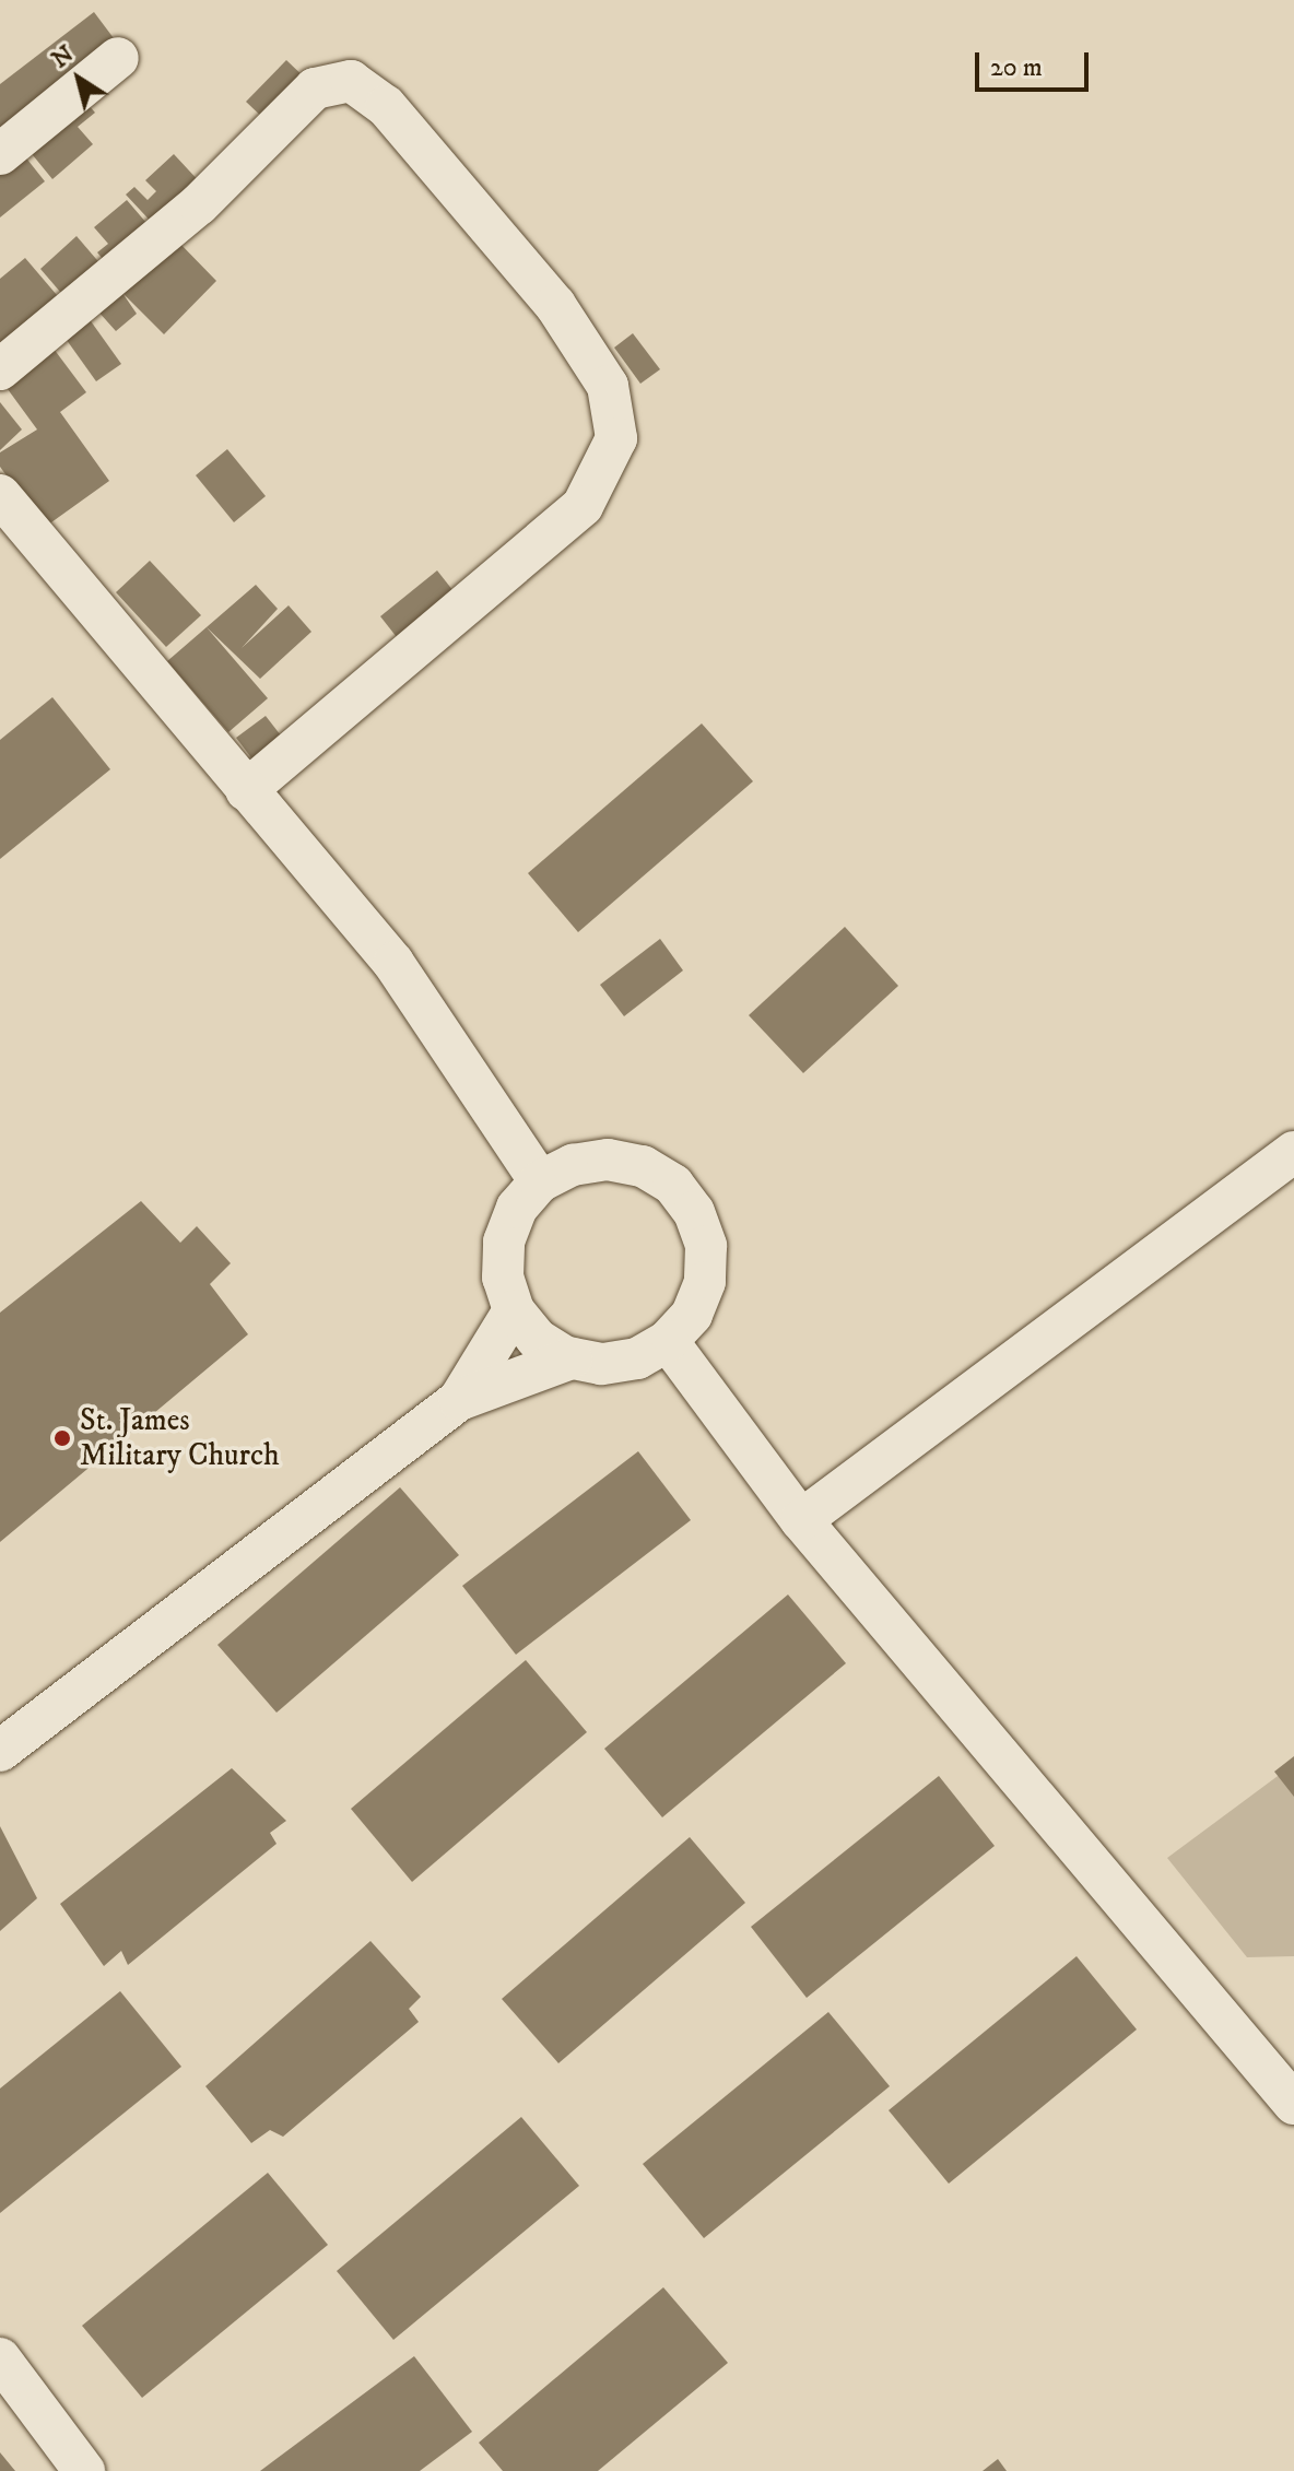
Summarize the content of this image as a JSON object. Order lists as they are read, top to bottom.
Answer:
{
  "places": ["St. James Military Church"],
  "scale_bar": "20 m",
  "north": "top left"
}
